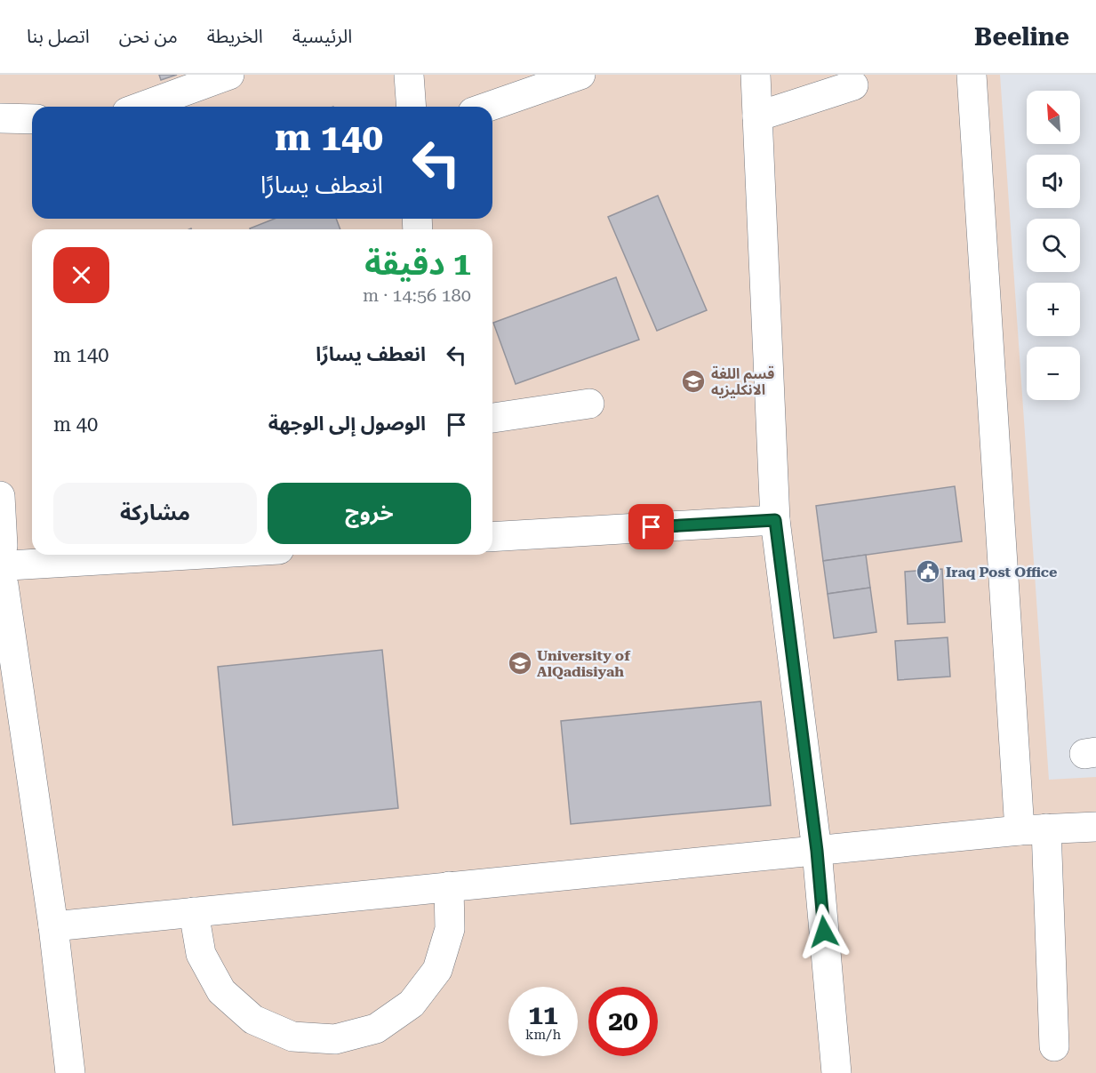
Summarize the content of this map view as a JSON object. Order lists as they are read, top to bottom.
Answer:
{
  "places": {
    "school or university": ["قسم اللغة الانكليزيه", "University of AlQadisiyah"],
    "public building": ["Iraq Post Office"]
  },
  "north": "top left",
  "page": {
    "header": "Beeline",
    "nav": [
      "الرئيسية",
      "الخريطة",
      "من نحن",
      "اتصل بنا"
    ],
    "map_buttons": ["+", "−"],
    "turn": ["140 m", "انعطف يسارًا"],
    "heading": ["1 دقيقة", "180 m · 14:56"],
    "list": [
      {
        "name": "انعطف يسارًا",
        "value": "140 m"
      },
      {
        "name": "الوصول إلى الوجهة",
        "value": "40 m"
      }
    ],
    "buttons": ["خروج", "مشاركة"],
    "speed": "11 km/h",
    "limit": "20"
  }
}
